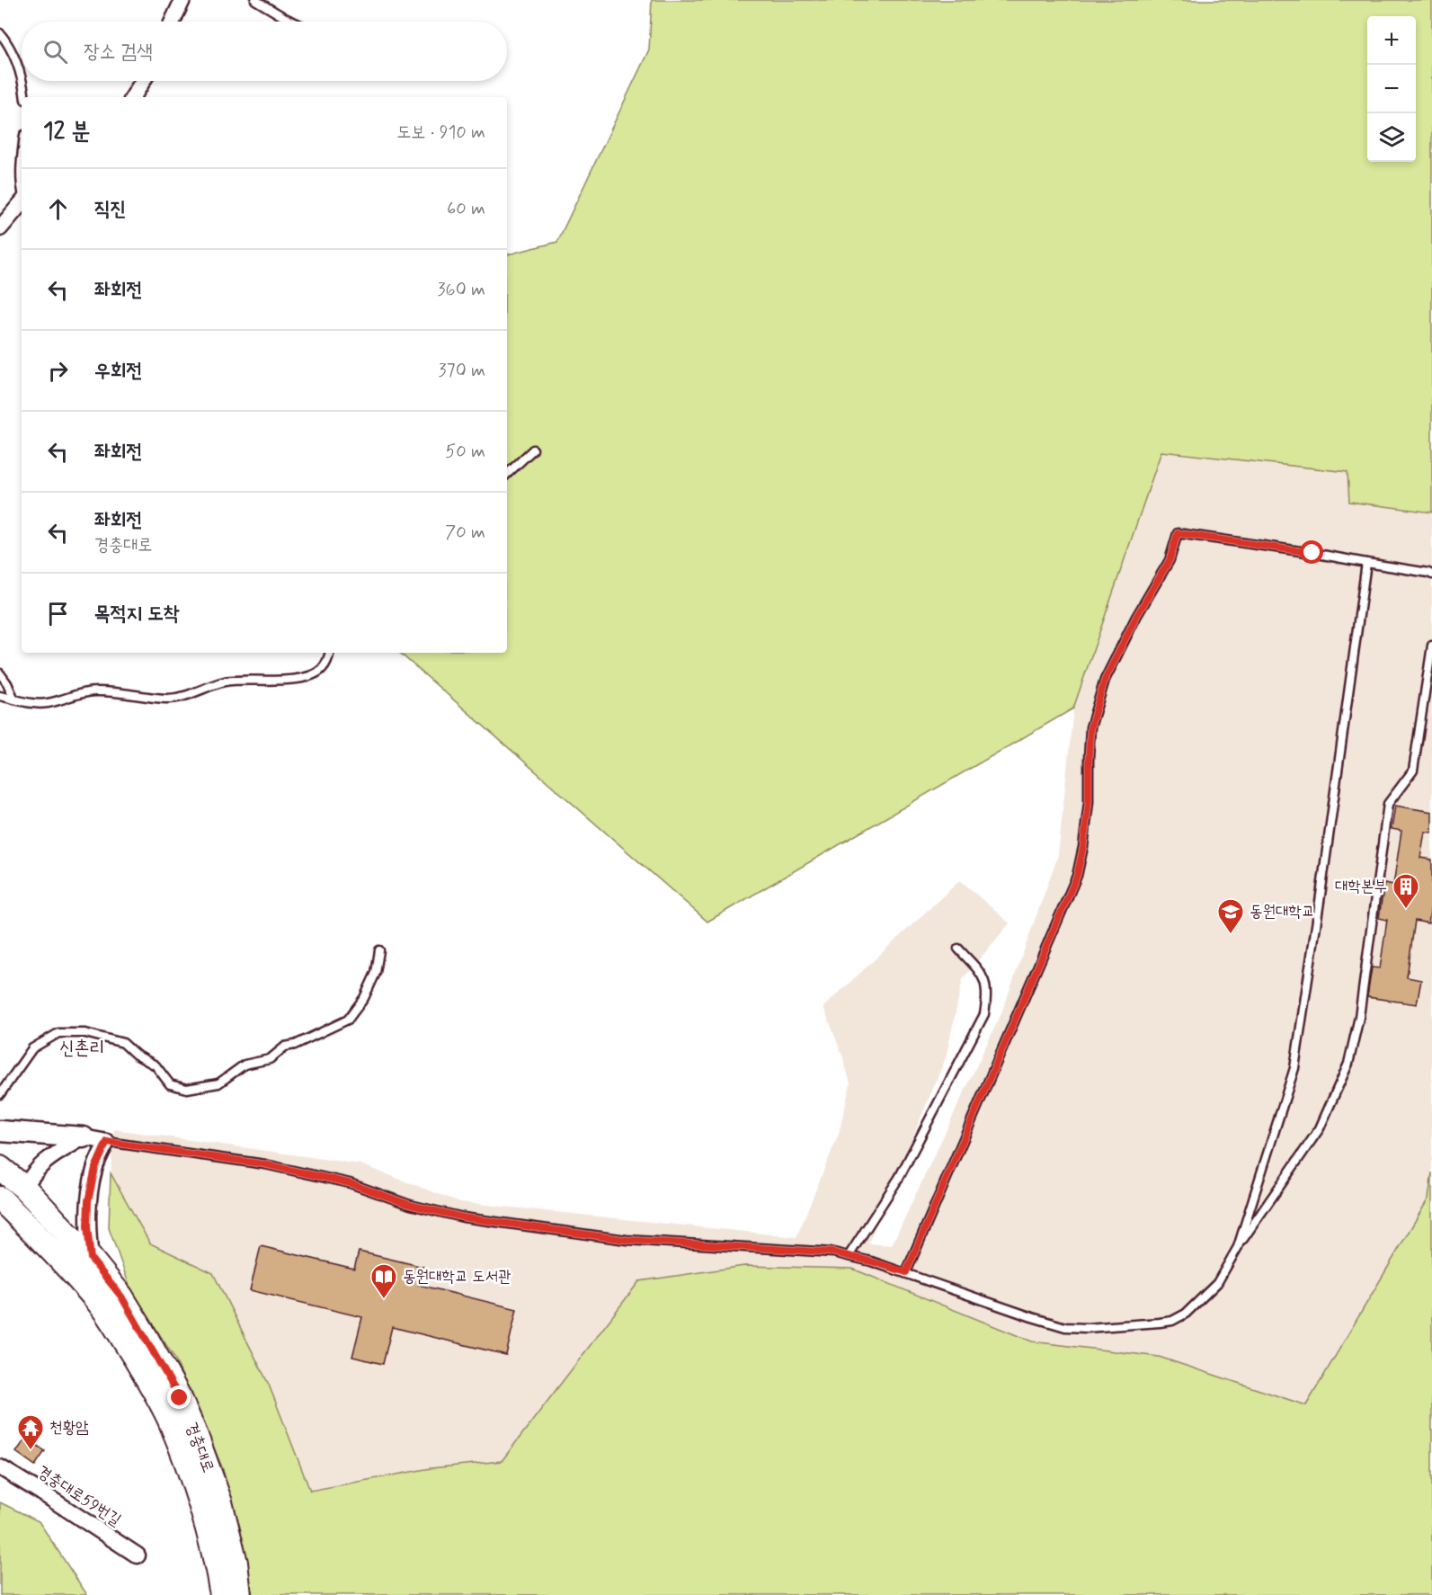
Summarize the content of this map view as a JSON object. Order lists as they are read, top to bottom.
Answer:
{
  "streets": {
    "main road": ["경충대로"],
    "street": ["경충대로59번길"]
  },
  "districts": ["신촌리"],
  "places": {
    "building": ["대학본부"],
    "school or university": ["동원대학교"],
    "library": ["동원대학교 도서관"],
    "temple": ["천황암"]
  },
  "page": {
    "map_buttons": ["+", "−"],
    "search": "장소 검색",
    "heading": ["12 분", "도보 · 910 m"],
    "list": [
      ["직진", "60 m"],
      ["좌회전", "360 m"],
      ["우회전", "370 m"],
      ["좌회전", "50 m"],
      ["좌회전", "경충대로", "70 m"],
      "목적지 도착"
    ]
  }
}
